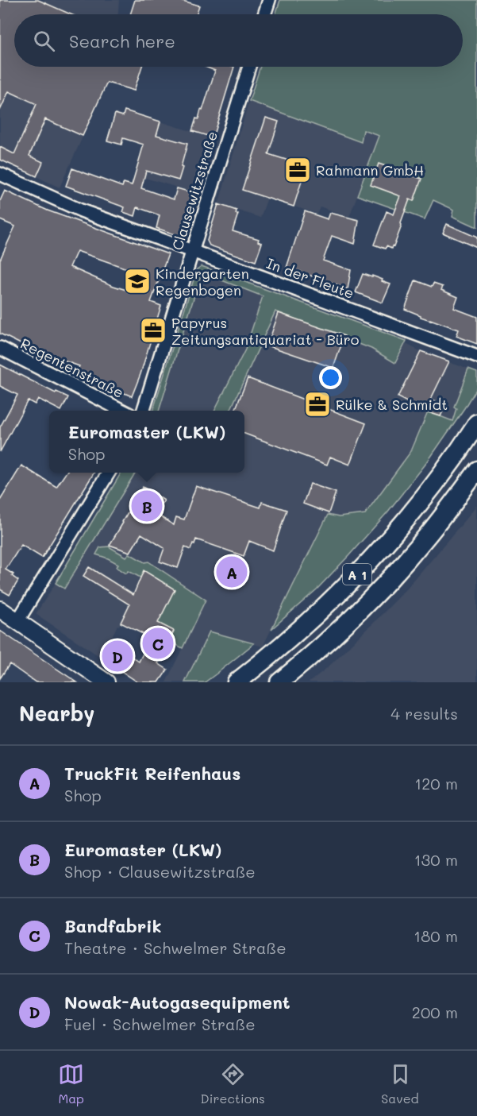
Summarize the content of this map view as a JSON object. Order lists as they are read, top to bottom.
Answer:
{
  "streets": {
    "highway": ["A 1"],
    "street": ["Clausewitzstraße", "In der Fleute", "Regentenstraße"]
  },
  "crossings": [
    ["Clausewitzstraße", "In der Fleute"]
  ],
  "places": {
    "office": ["Rahmann GmbH", "Papyrus Zeitungsantiquariat - Büro", "Rülke & Schmidt"],
    "school or university": ["Kindergarten Regenbogen"]
  },
  "page": {
    "search": "Search here",
    "popup": ["Euromaster (LKW)", "Shop"],
    "pins": [
      "B",
      "A",
      "C",
      "D"
    ],
    "heading": ["Nearby", "4 results"],
    "list": [
      {
        "mark": "A",
        "name": "TruckFit Reifenhaus",
        "note": "Shop",
        "value": "120 m"
      },
      {
        "mark": "B",
        "name": "Euromaster (LKW)",
        "note": "Shop · Clausewitzstraße",
        "value": "130 m"
      },
      {
        "mark": "C",
        "name": "Bandfabrik",
        "note": "Theatre · Schwelmer Straße",
        "value": "180 m"
      },
      {
        "mark": "D",
        "name": "Nowak-Autogasequipment",
        "note": "Fuel · Schwelmer Straße",
        "value": "200 m"
      }
    ],
    "nav": ["Map", "Directions", "Saved"]
  }
}
